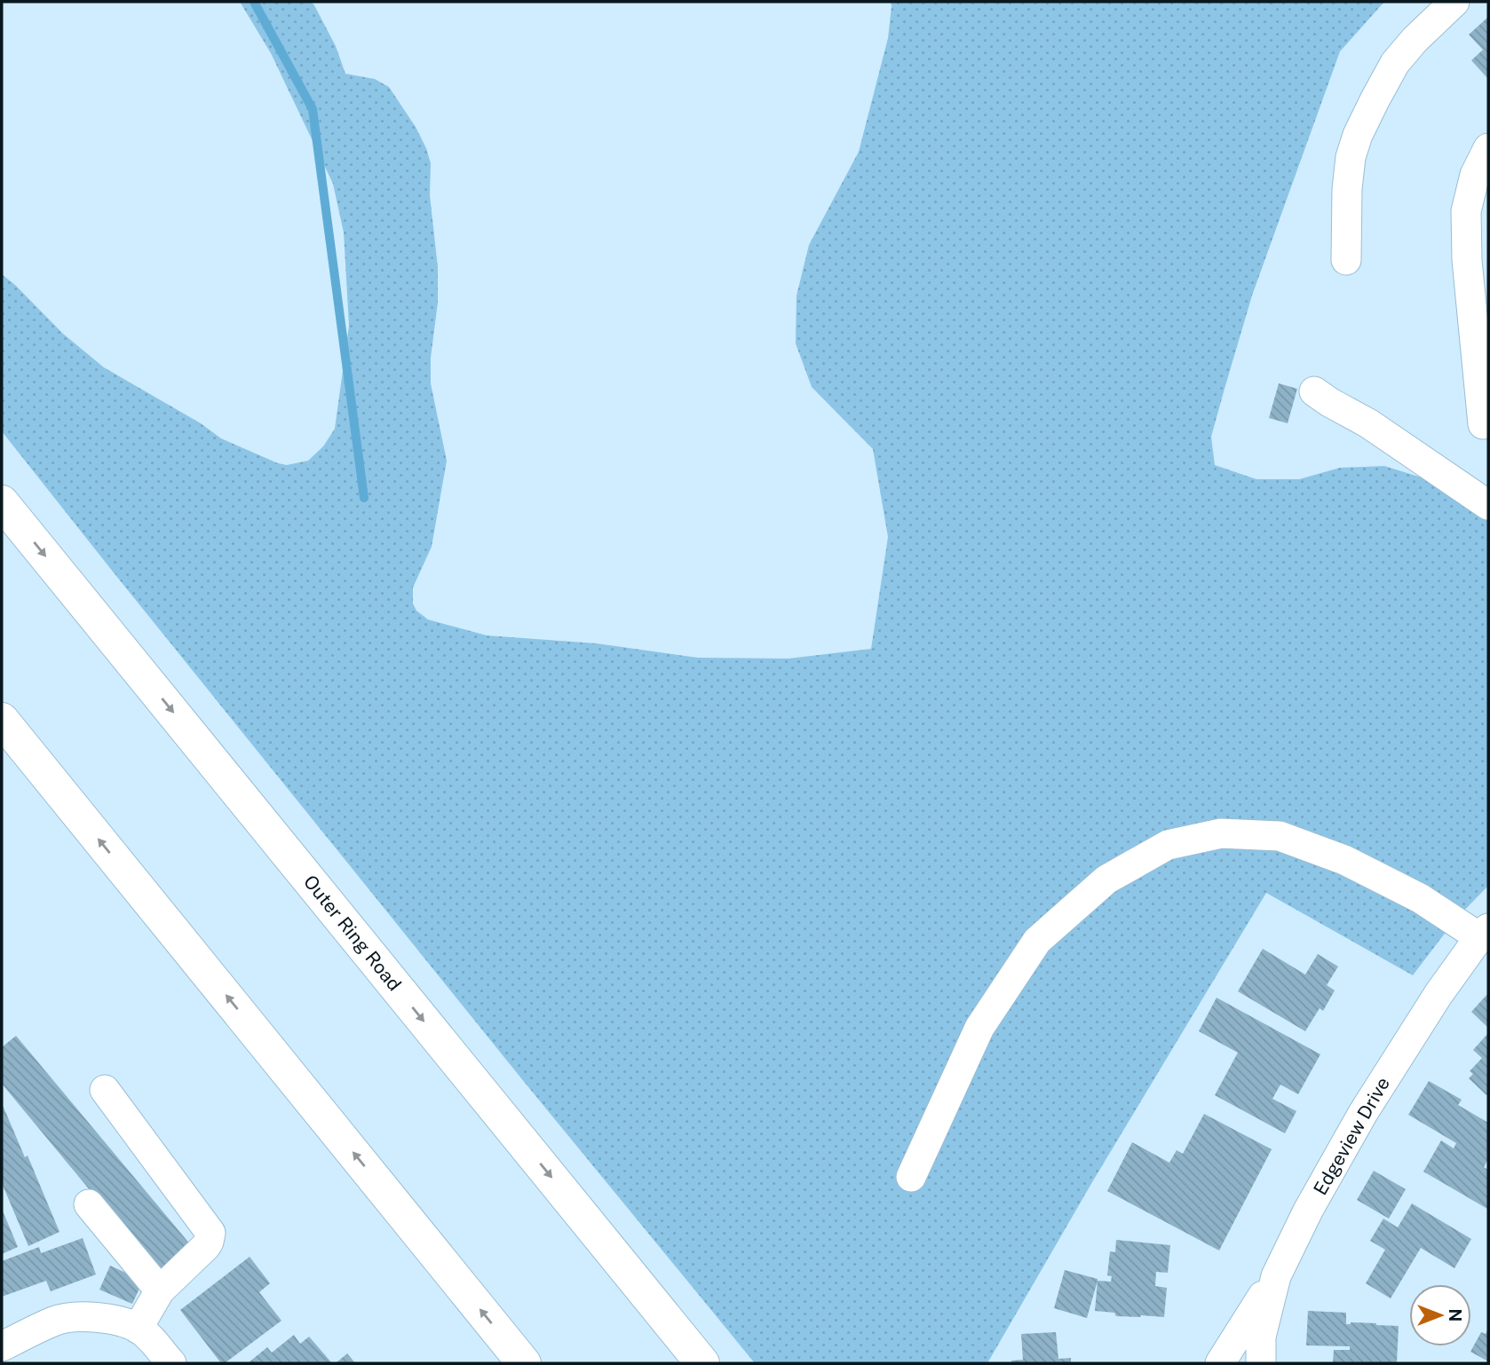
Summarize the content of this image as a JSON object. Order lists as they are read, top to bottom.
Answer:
{
  "streets": {
    "highway": ["Outer Ring Road"],
    "street": ["Edgeview Drive"]
  },
  "north": "right"
}
